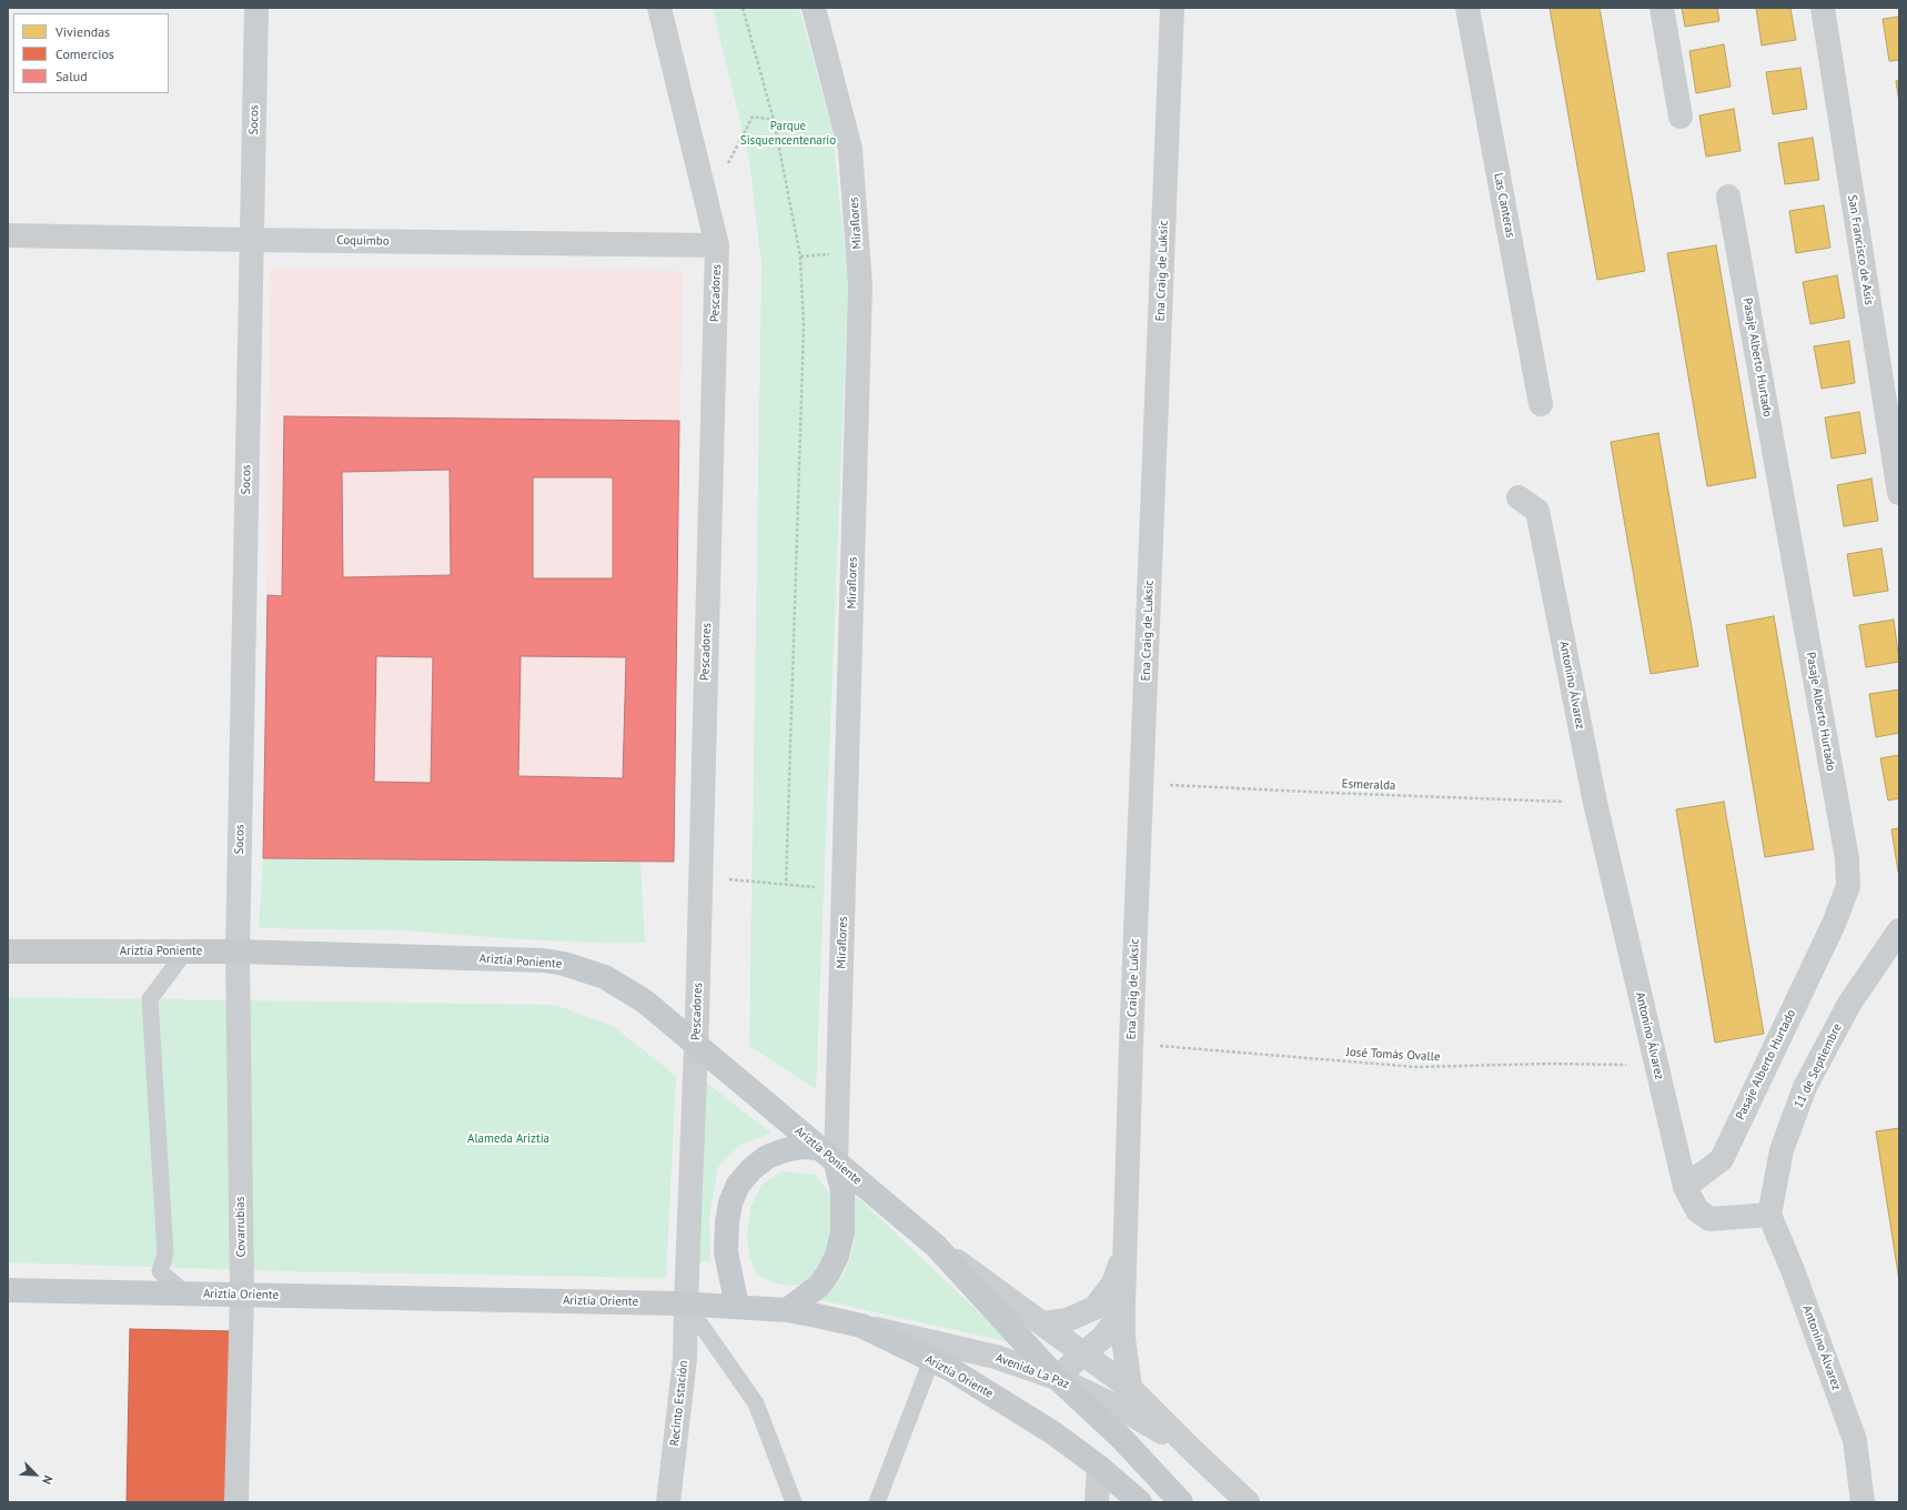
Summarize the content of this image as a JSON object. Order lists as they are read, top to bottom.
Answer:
{
  "streets": {
    "main road": ["Ariztía Poniente", "Ariztía Oriente", "Avenida La Paz"],
    "street": [
      "Socos",
      "Las Canteras",
      "Miraflores",
      "Coquimbo",
      "San Francisco de Asís",
      "Ena Craig de Luksic",
      "Pescadores",
      "Pasaje Alberto Hurtado",
      "Antonino Álvarez",
      "11 de Septiembre",
      "Covarrubias",
      "Recinto Estación"
    ],
    "path": ["Esmeralda", "José Tomás Ovalle"]
  },
  "crossings": [
    ["Socos", "Coquimbo"],
    ["Socos", "Ariztía Poniente"],
    ["Socos", "Covarrubias"],
    ["Miraflores", "Ariztía Poniente"],
    ["Miraflores", "Ariztía Oriente"],
    ["Coquimbo", "Pescadores"],
    ["Ena Craig de Luksic", "Esmeralda"],
    ["Ena Craig de Luksic", "Ariztía Poniente"],
    ["Ena Craig de Luksic", "José Tomás Ovalle"],
    ["Ena Craig de Luksic", "Avenida La Paz"],
    ["Pescadores", "Ariztía Poniente"],
    ["Pescadores", "Ariztía Oriente"],
    ["Pescadores", "Recinto Estación"],
    ["Pasaje Alberto Hurtado", "Antonino Álvarez"],
    ["Antonino Álvarez", "Esmeralda"],
    ["Antonino Álvarez", "José Tomás Ovalle"],
    ["Antonino Álvarez", "11 de Septiembre"],
    ["Ariztía Poniente", "Covarrubias"],
    ["Ariztía Poniente", "Ariztía Oriente"],
    ["Ariztía Poniente", "Avenida La Paz"],
    ["Covarrubias", "Ariztía Oriente"],
    ["Ariztía Oriente", "Avenida La Paz"],
    ["Ariztía Oriente", "Recinto Estación"]
  ],
  "parks": ["Parque Sisquencentenario", "Alameda Ariztia"],
  "legend": ["Viviendas", "Comercios", "Salud"],
  "north": "bottom right"
}
